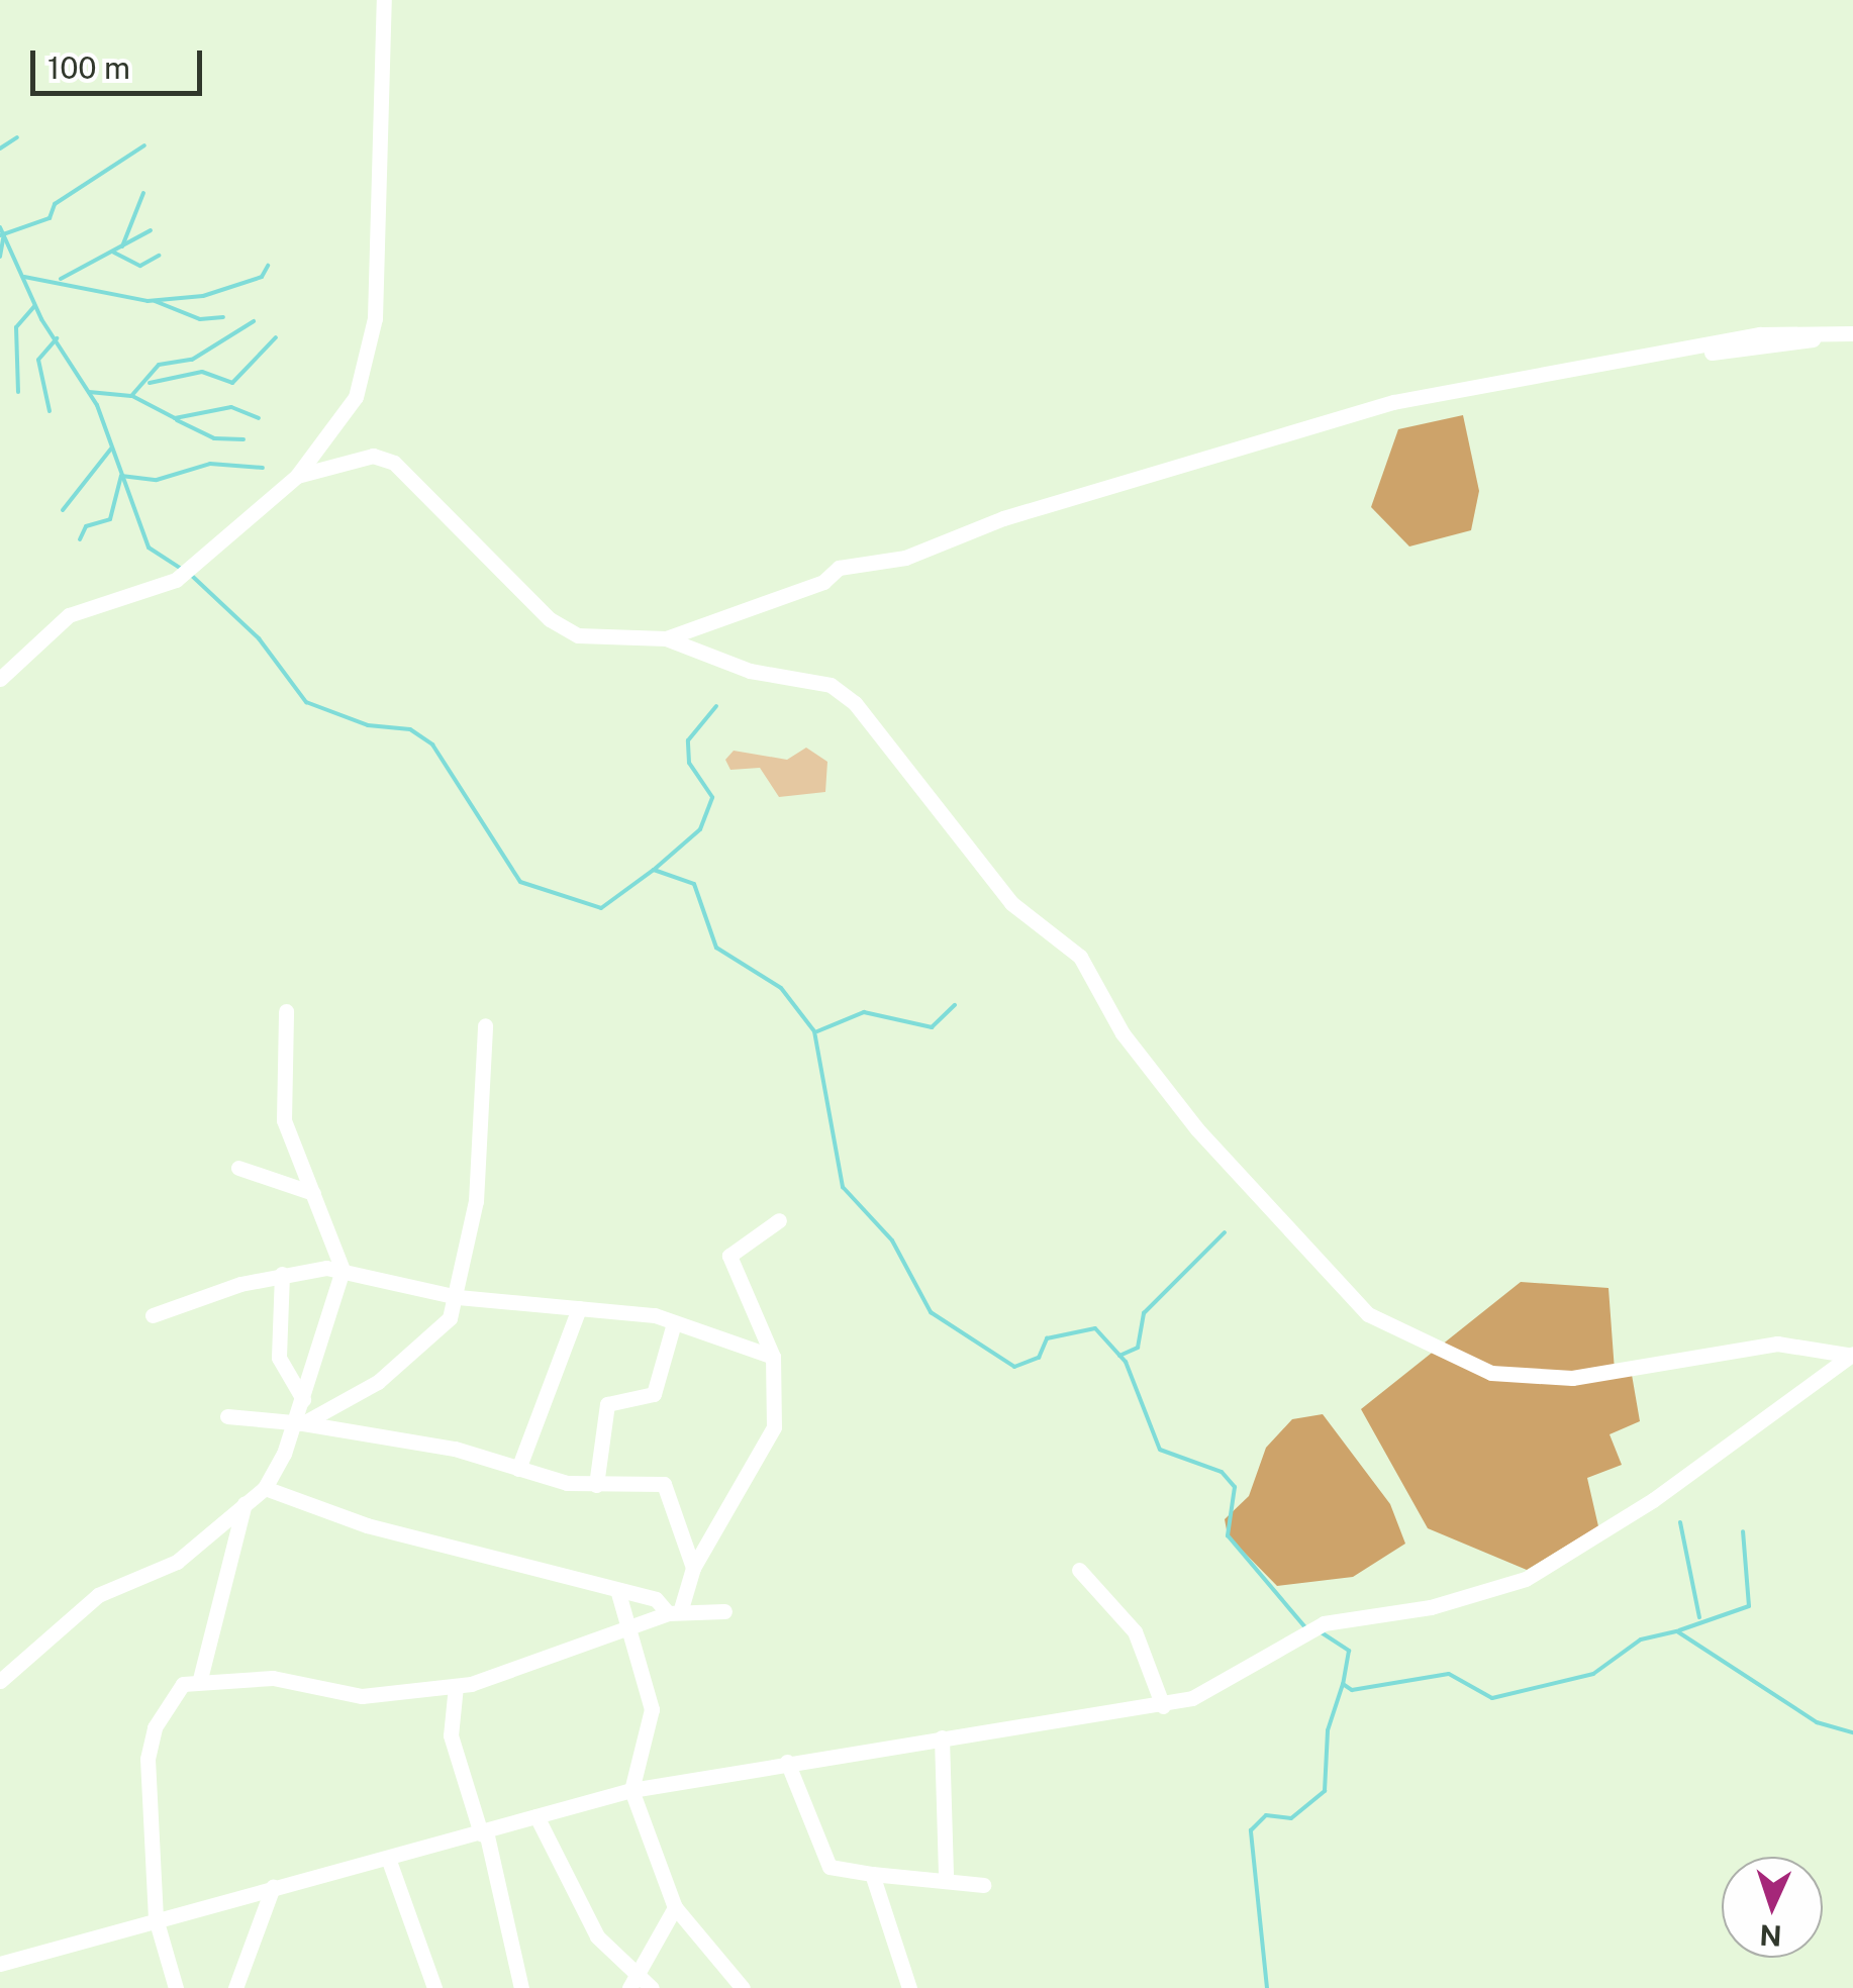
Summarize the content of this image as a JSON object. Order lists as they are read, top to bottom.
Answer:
{
  "scale_bar": "100 m",
  "north": "bottom"
}
